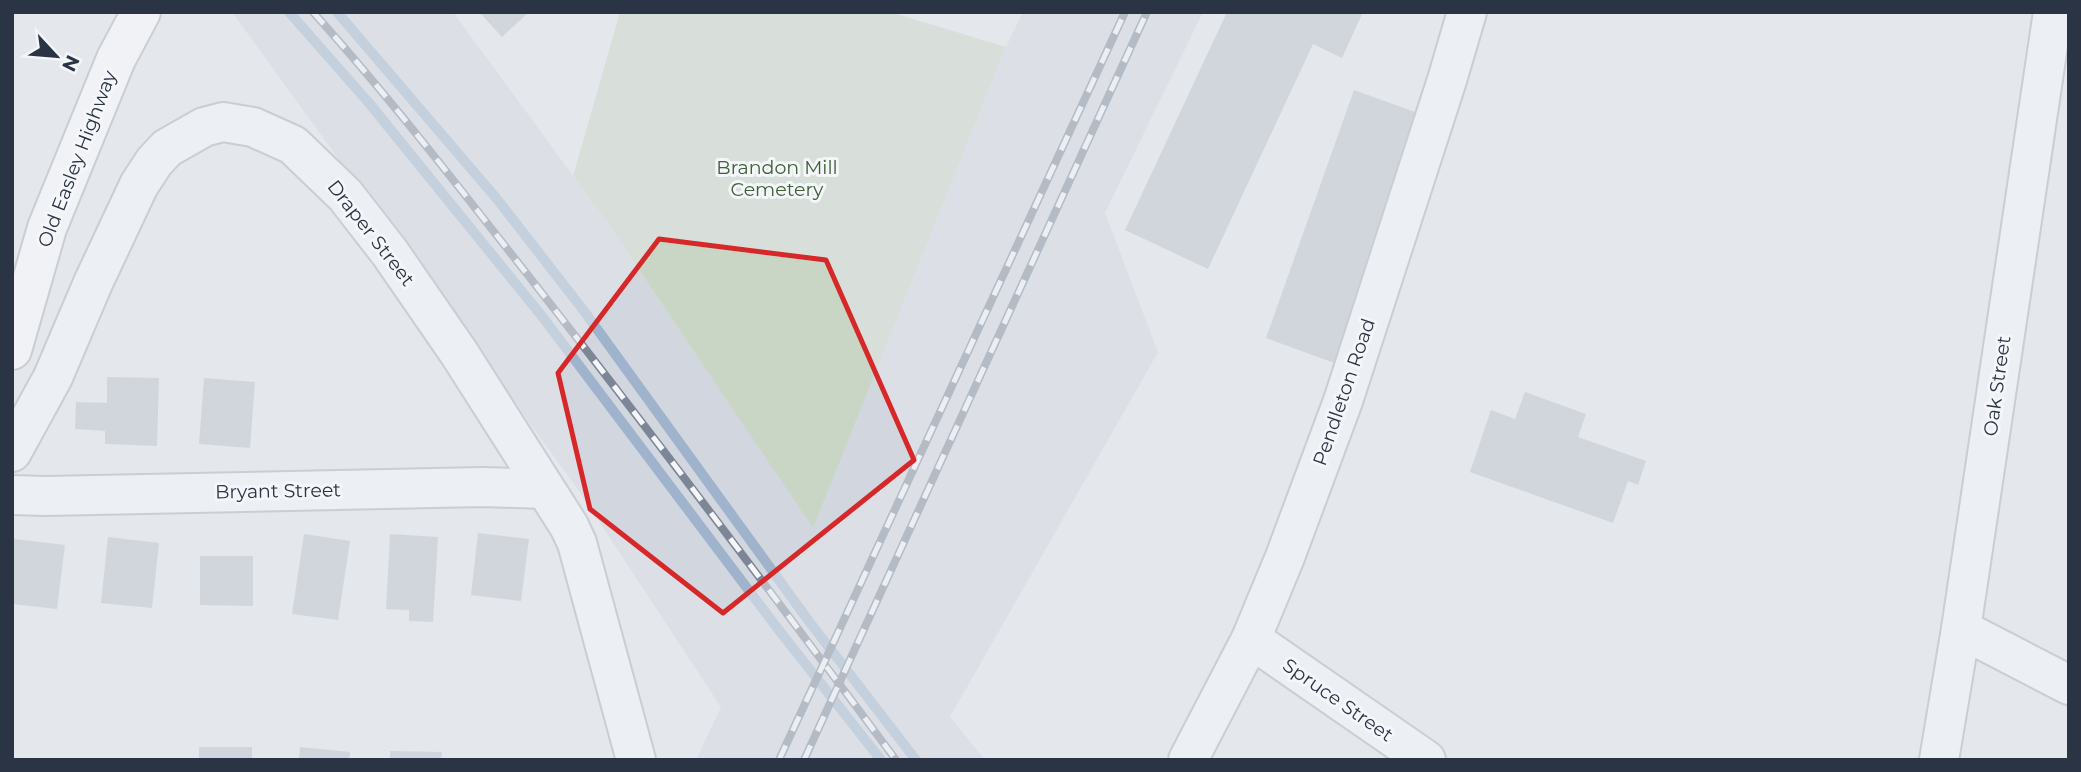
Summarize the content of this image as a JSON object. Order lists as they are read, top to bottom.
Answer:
{
  "streets": {
    "main road": ["Old Easley Highway"],
    "street": [
      "Draper Street",
      "Oak Street",
      "Pendleton Road",
      "Bryant Street",
      "Spruce Street"
    ]
  },
  "crossings": [
    ["Draper Street", "Bryant Street"],
    ["Pendleton Road", "Spruce Street"]
  ],
  "parks": ["Brandon Mill Cemetery"],
  "north": "bottom right"
}
